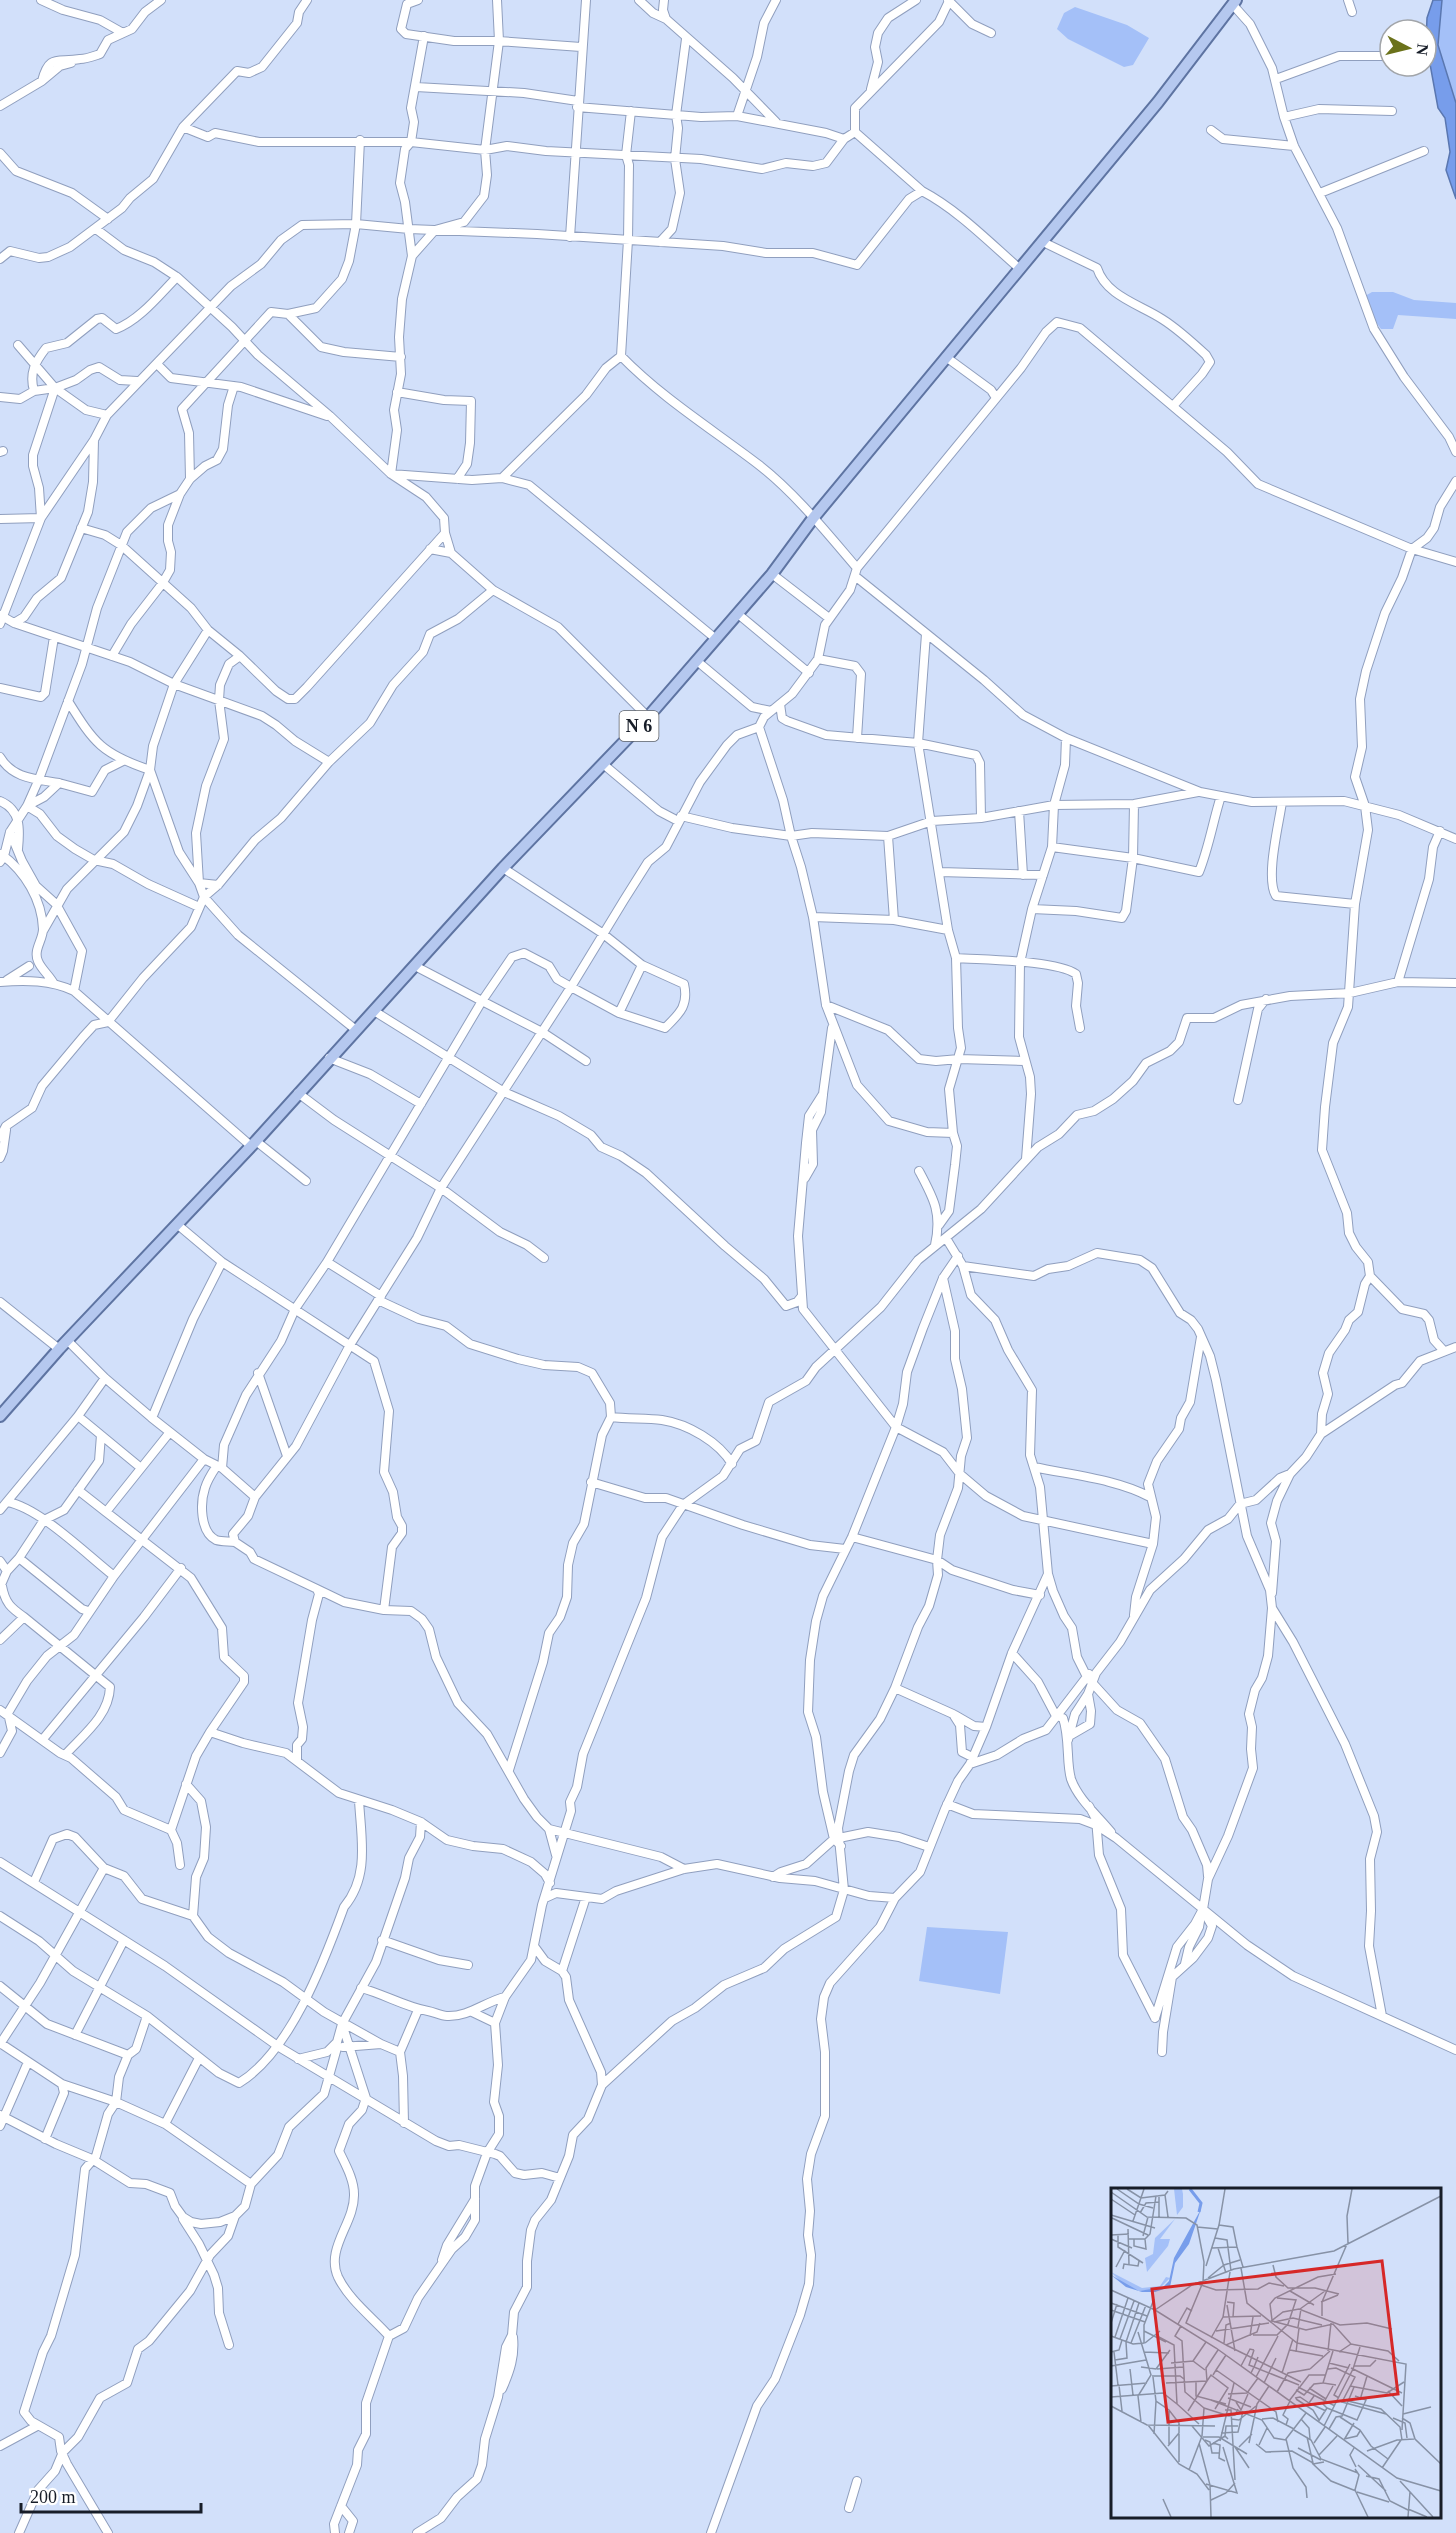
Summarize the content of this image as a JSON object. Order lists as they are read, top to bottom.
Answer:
{
  "streets": {
    "main road": ["N 6"]
  },
  "scale_bar": "200 m",
  "north": "right"
}
